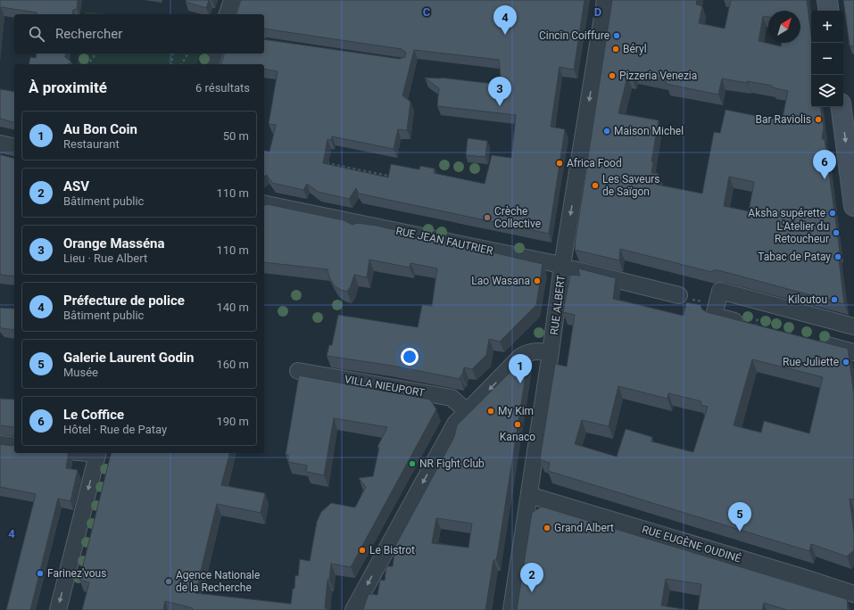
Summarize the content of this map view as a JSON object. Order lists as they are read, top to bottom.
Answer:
{
  "streets": {
    "street": [
      "RUE JEAN FAUTRIER",
      "RUE ALBERT",
      "VILLA NIEUPORT",
      "RUE EUGÈNE OUDINÉ"
    ]
  },
  "crossings": [
    ["RUE JEAN FAUTRIER", "RUE ALBERT"],
    ["RUE ALBERT", "RUE EUGÈNE OUDINÉ"]
  ],
  "one_way": ["RUE ALBERT"],
  "places": [
    "Cincin Coiffure",
    "Béryl",
    "Pizzeria Venezia",
    "Bar Raviolis",
    "Maison Michel",
    "Africa Food",
    "Les Saveurs de Saïgon",
    "Aksha supérette",
    "Crèche Collective",
    "L'Atelier du Retoucheur",
    "Tabac de Patay",
    "Lao Wasana",
    "Kiloutou",
    "Rue Juliette",
    "My Kim",
    "Kanaco",
    "NR Fight Club",
    "Grand Albert",
    "Le Bistrot",
    "Farinez'vous",
    "Agence Nationale de la Recherche"
  ],
  "north": "top right",
  "page": {
    "pins": [
      "4",
      "3",
      "6",
      "1",
      "5",
      "2"
    ],
    "map_buttons": ["+", "−"],
    "search": "Rechercher",
    "heading": ["À proximité", "6 résultats"],
    "list": [
      {
        "mark": "1",
        "name": "Au Bon Coin",
        "note": "Restaurant",
        "value": "50 m"
      },
      {
        "mark": "2",
        "name": "ASV",
        "note": "Bâtiment public",
        "value": "110 m"
      },
      {
        "mark": "3",
        "name": "Orange Masséna",
        "note": "Lieu · Rue Albert",
        "value": "110 m"
      },
      {
        "mark": "4",
        "name": "Préfecture de police",
        "note": "Bâtiment public",
        "value": "140 m"
      },
      {
        "mark": "5",
        "name": "Galerie Laurent Godin",
        "note": "Musée",
        "value": "160 m"
      },
      {
        "mark": "6",
        "name": "Le Coffice",
        "note": "Hôtel · Rue de Patay",
        "value": "190 m"
      }
    ]
  },
  "grid": {
    "columns": ["C", "D"],
    "rows": ["4"]
  }
}
